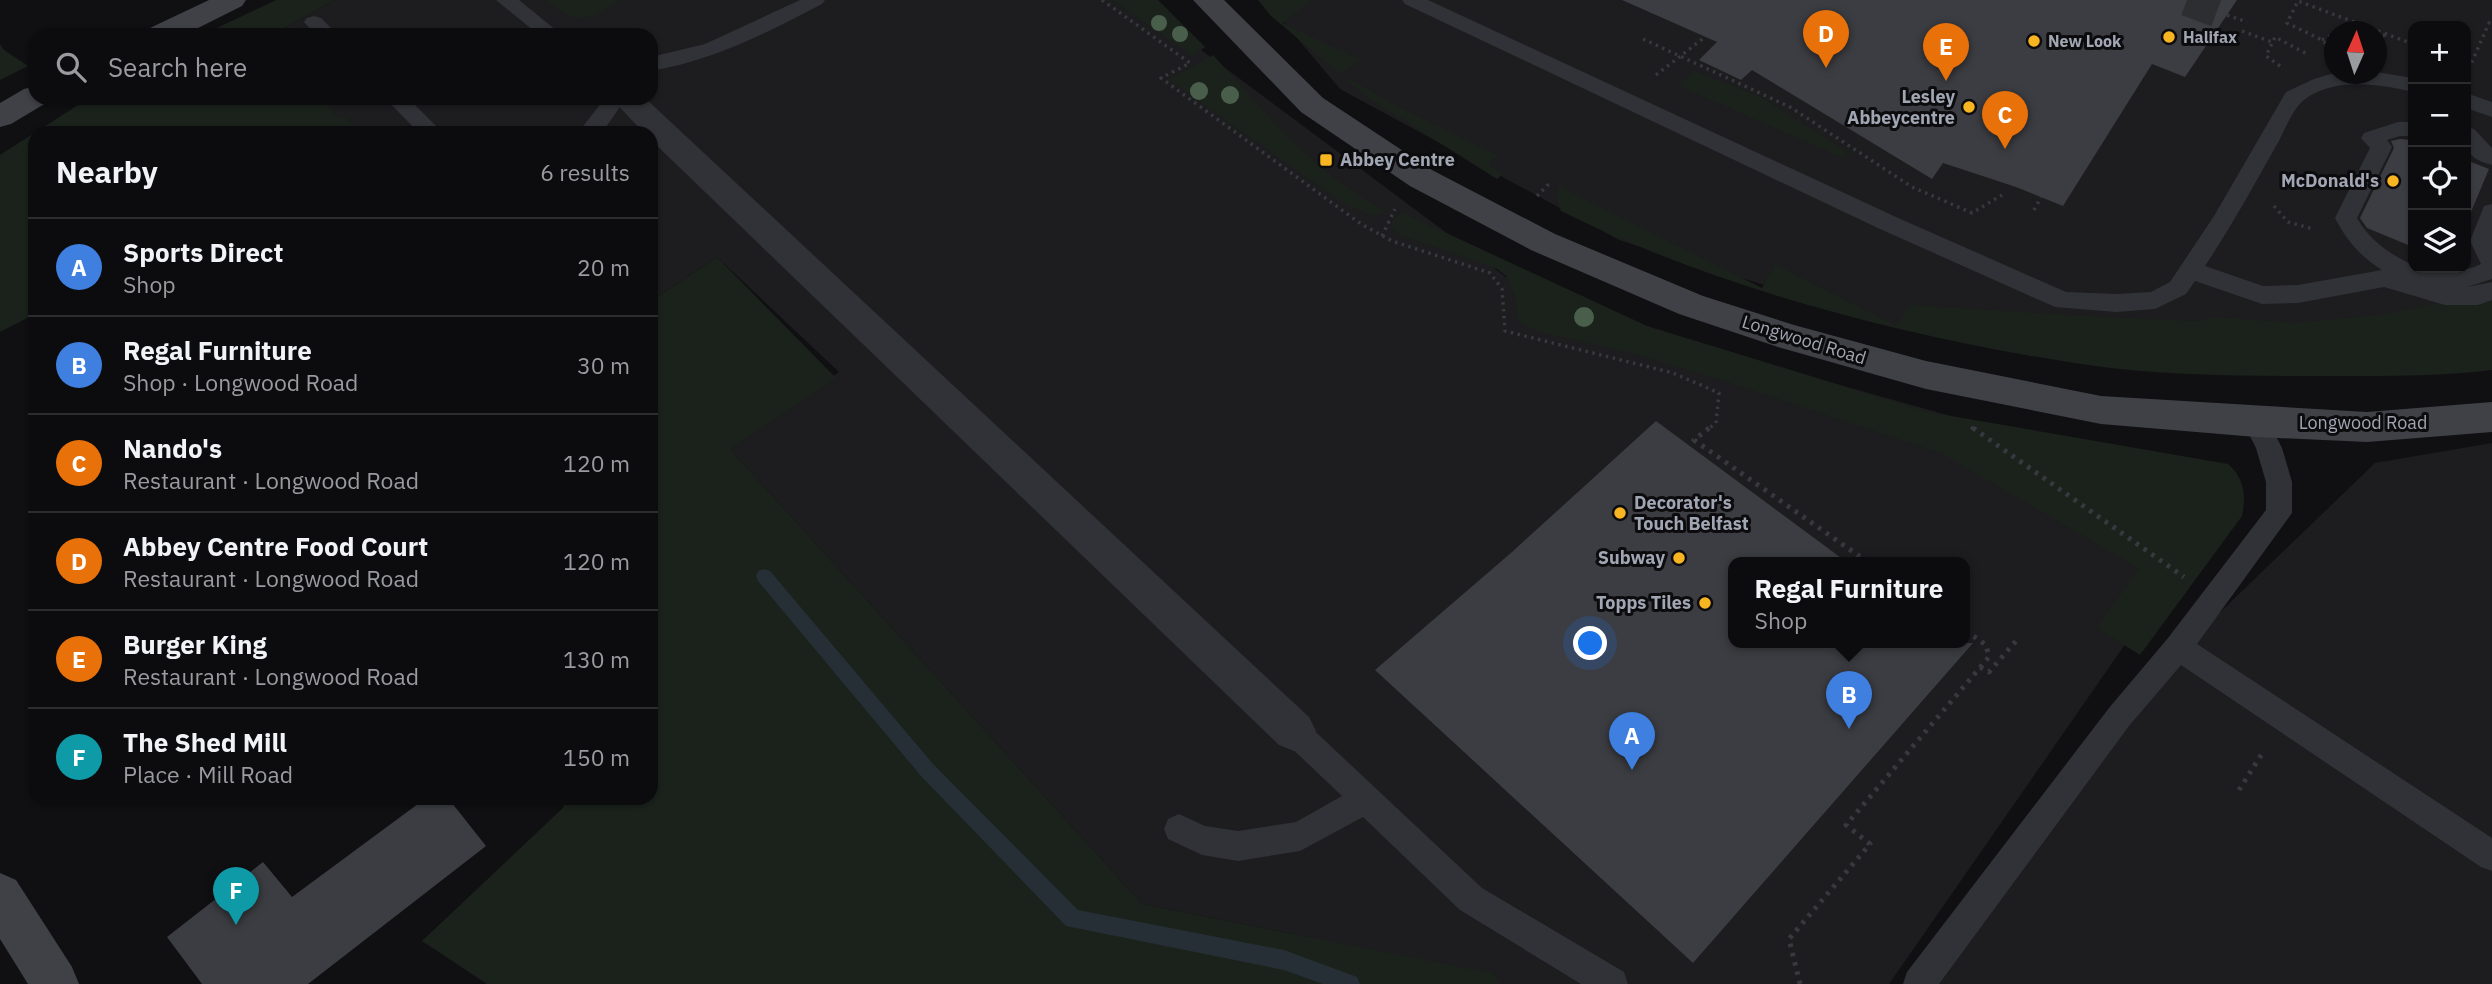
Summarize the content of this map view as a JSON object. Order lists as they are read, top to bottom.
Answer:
{
  "streets": {
    "street": ["Longwood Road"]
  },
  "places": {
    "other": [
      "Halifax",
      "New Look",
      "Lesley Abbeycentre",
      "McDonald's",
      "Decorator's Touch Belfast",
      "Subway",
      "Topps Tiles"
    ],
    "transit": ["Abbey Centre"]
  },
  "north": "top",
  "page": {
    "pins": [
      "D",
      "E",
      "C",
      "B",
      "A",
      "F"
    ],
    "map_buttons": ["+", "−"],
    "search": "Search here",
    "heading": ["Nearby", "6 results"],
    "list": [
      {
        "mark": "A",
        "name": "Sports Direct",
        "note": "Shop",
        "value": "20 m"
      },
      {
        "mark": "B",
        "name": "Regal Furniture",
        "note": "Shop · Longwood Road",
        "value": "30 m"
      },
      {
        "mark": "C",
        "name": "Nando's",
        "note": "Restaurant · Longwood Road",
        "value": "120 m"
      },
      {
        "mark": "D",
        "name": "Abbey Centre Food Court",
        "note": "Restaurant · Longwood Road",
        "value": "120 m"
      },
      {
        "mark": "E",
        "name": "Burger King",
        "note": "Restaurant · Longwood Road",
        "value": "130 m"
      },
      {
        "mark": "F",
        "name": "The Shed Mill",
        "note": "Place · Mill Road",
        "value": "150 m"
      }
    ],
    "popup": ["Regal Furniture", "Shop"]
  }
}
